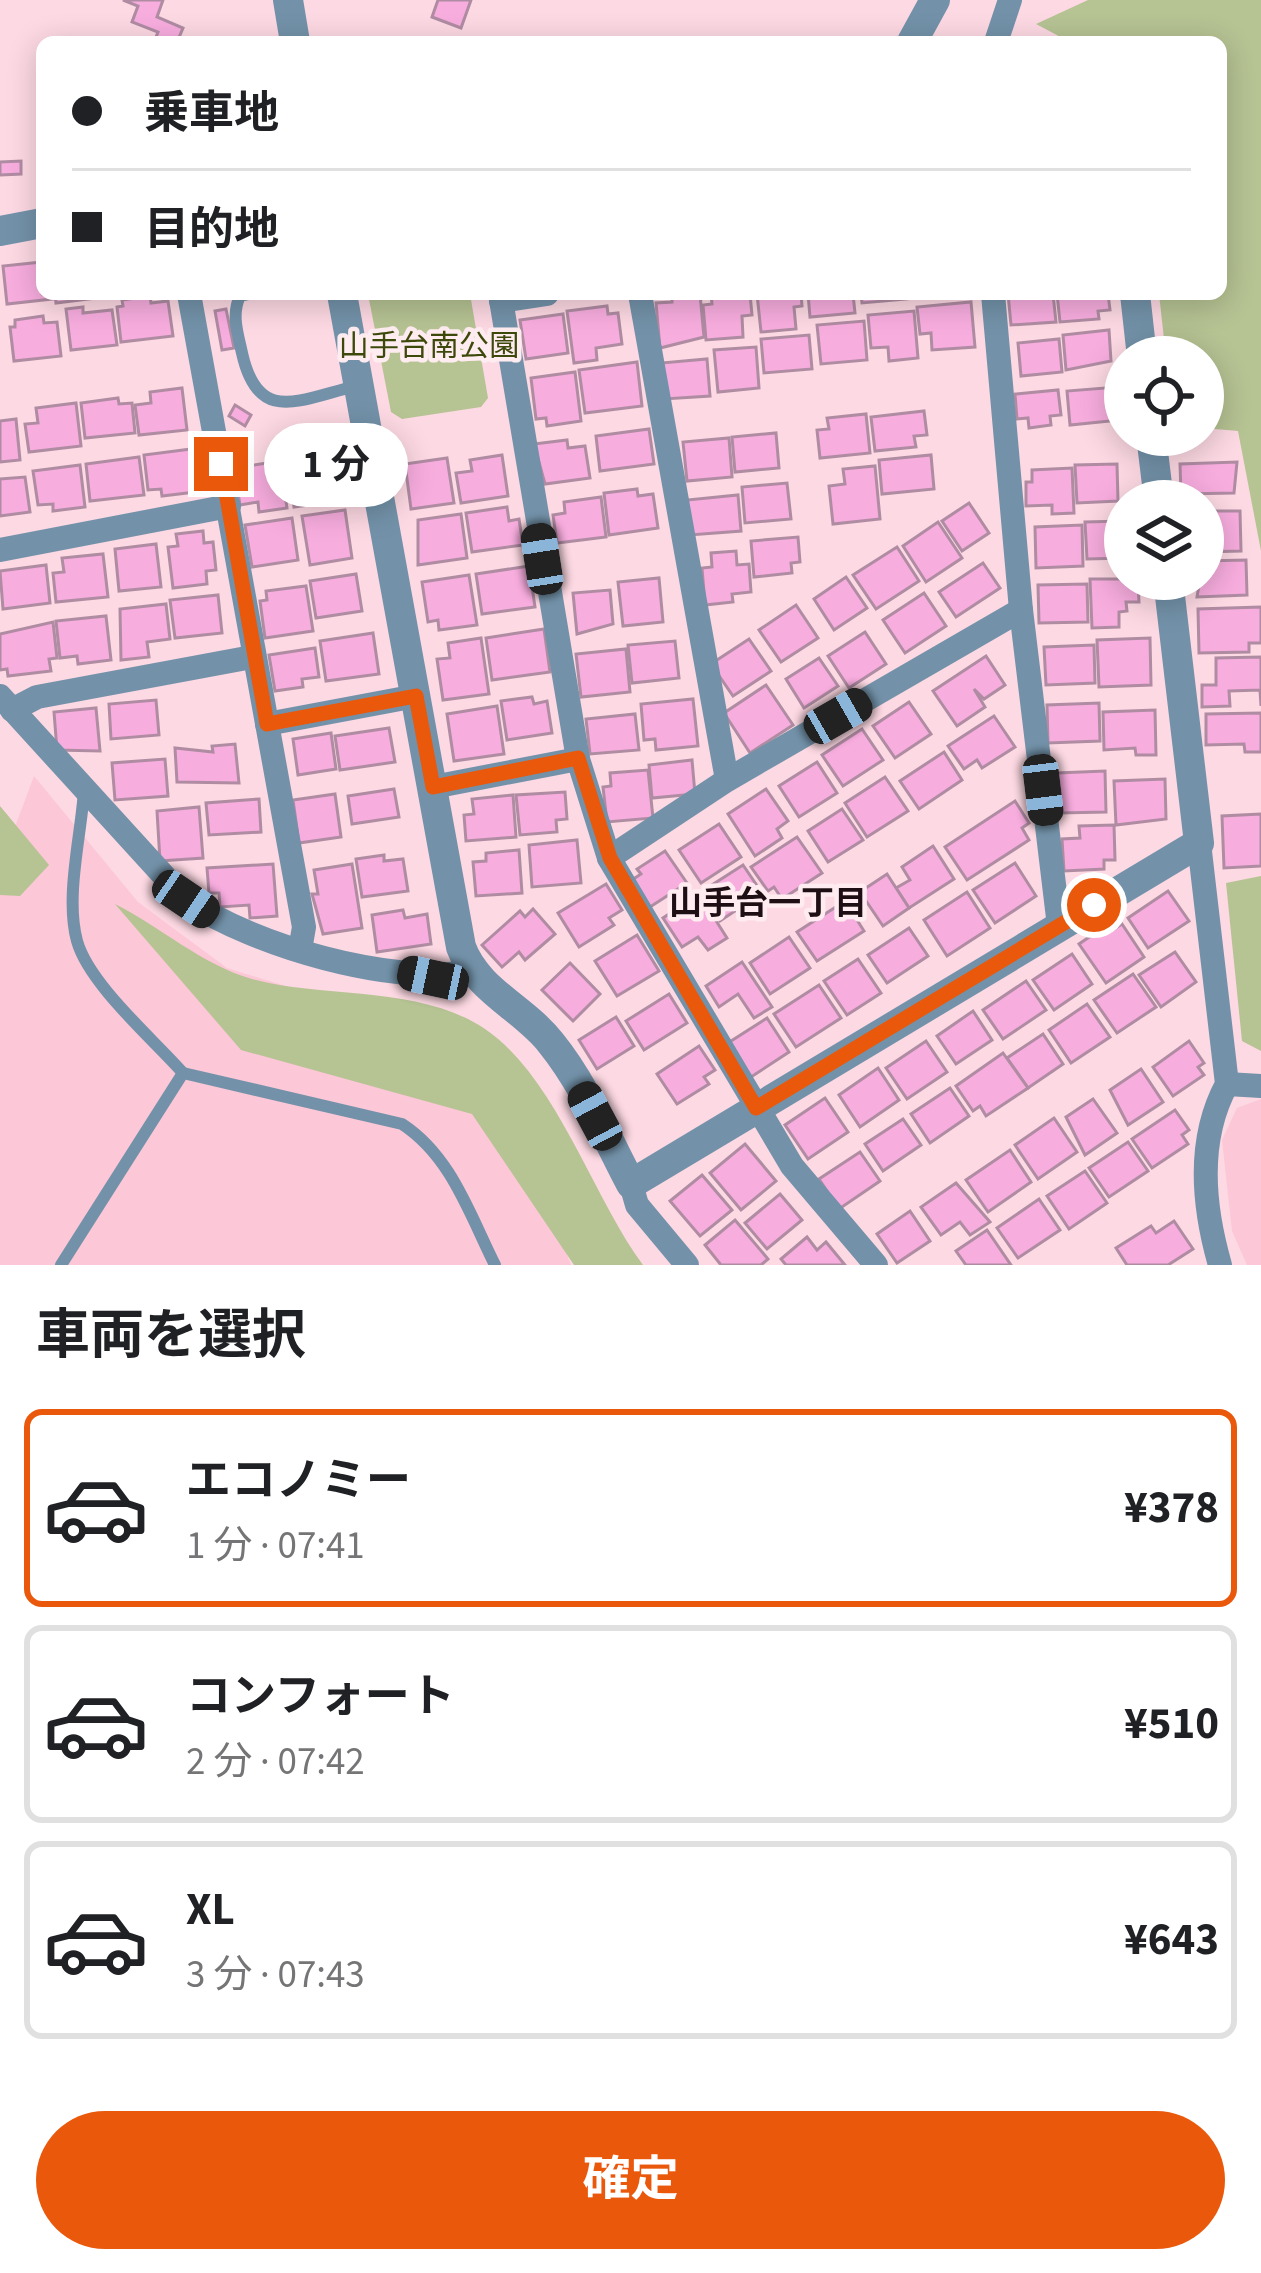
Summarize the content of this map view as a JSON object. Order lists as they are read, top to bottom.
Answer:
{
  "districts": ["山手台一丁目"],
  "parks": ["山手台南公園"],
  "page": {
    "banner": ["乗車地", "目的地"],
    "bubble": "1 分",
    "heading": "車両を選択",
    "list": [
      {
        "name": "エコノミー",
        "note": "1 分 · 07:41",
        "value": "¥378"
      },
      {
        "name": "コンフォート",
        "note": "2 分 · 07:42",
        "value": "¥510"
      },
      {
        "name": "XL",
        "note": "3 分 · 07:43",
        "value": "¥643"
      }
    ],
    "buttons": "確定"
  }
}
